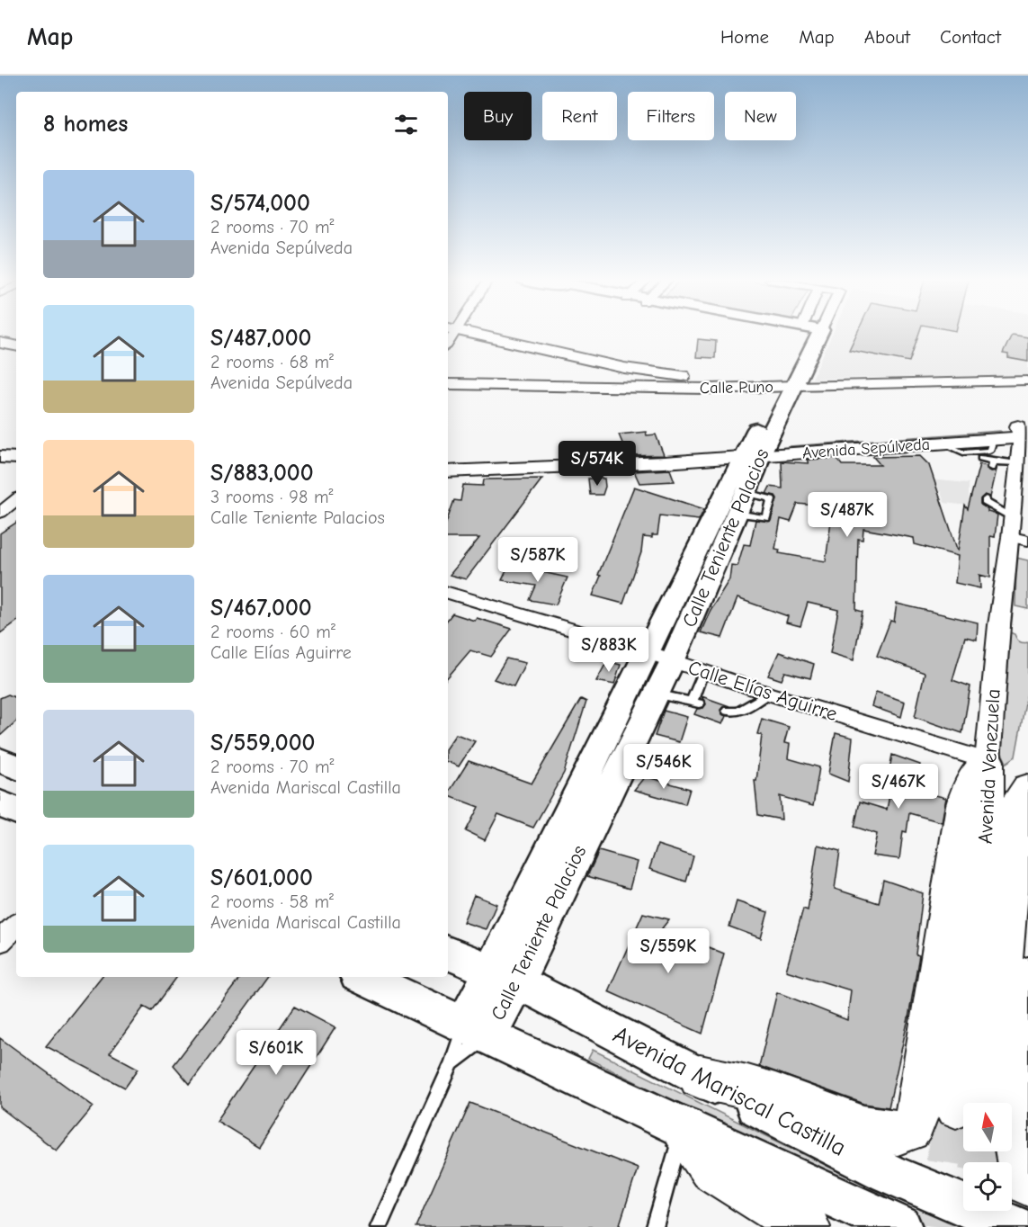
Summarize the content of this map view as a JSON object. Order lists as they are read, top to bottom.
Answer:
{
  "streets": {
    "main road": ["Calle Teniente Palacios", "Avenida Venezuela", "Avenida Mariscal Castilla"],
    "street": ["Calle Puno", "Avenida Sepúlveda", "Calle Elías Aguirre"]
  },
  "crossings": [
    ["Calle Puno", "Calle Teniente Palacios"],
    ["Avenida Sepúlveda", "Calle Teniente Palacios"],
    ["Avenida Sepúlveda", "Avenida Venezuela"],
    ["Calle Teniente Palacios", "Calle Elías Aguirre"],
    ["Calle Teniente Palacios", "Avenida Mariscal Castilla"],
    ["Calle Elías Aguirre", "Avenida Venezuela"]
  ],
  "north": "top",
  "page": {
    "header": "Map",
    "nav": [
      "Home",
      "Map",
      "About",
      "Contact"
    ],
    "chip": [
      "Buy",
      "Rent",
      "Filters",
      "New"
    ],
    "heading": "8 homes",
    "list": [
      {
        "name": "S/574,000",
        "note": "2 rooms · 70 m² · Avenida Sepúlveda"
      },
      {
        "name": "S/487,000",
        "note": "2 rooms · 68 m² · Avenida Sepúlveda"
      },
      {
        "name": "S/883,000",
        "note": "3 rooms · 98 m² · Calle Teniente Palacios"
      },
      {
        "name": "S/467,000",
        "note": "2 rooms · 60 m² · Calle Elías Aguirre"
      },
      {
        "name": "S/559,000",
        "note": "2 rooms · 70 m² · Avenida Mariscal Castilla"
      },
      {
        "name": "S/601,000",
        "note": "2 rooms · 58 m² · Avenida Mariscal Castilla"
      }
    ],
    "price": [
      "S/574K",
      "S/487K",
      "S/587K",
      "S/883K",
      "S/546K",
      "S/467K",
      "S/559K",
      "S/601K"
    ]
  }
}
